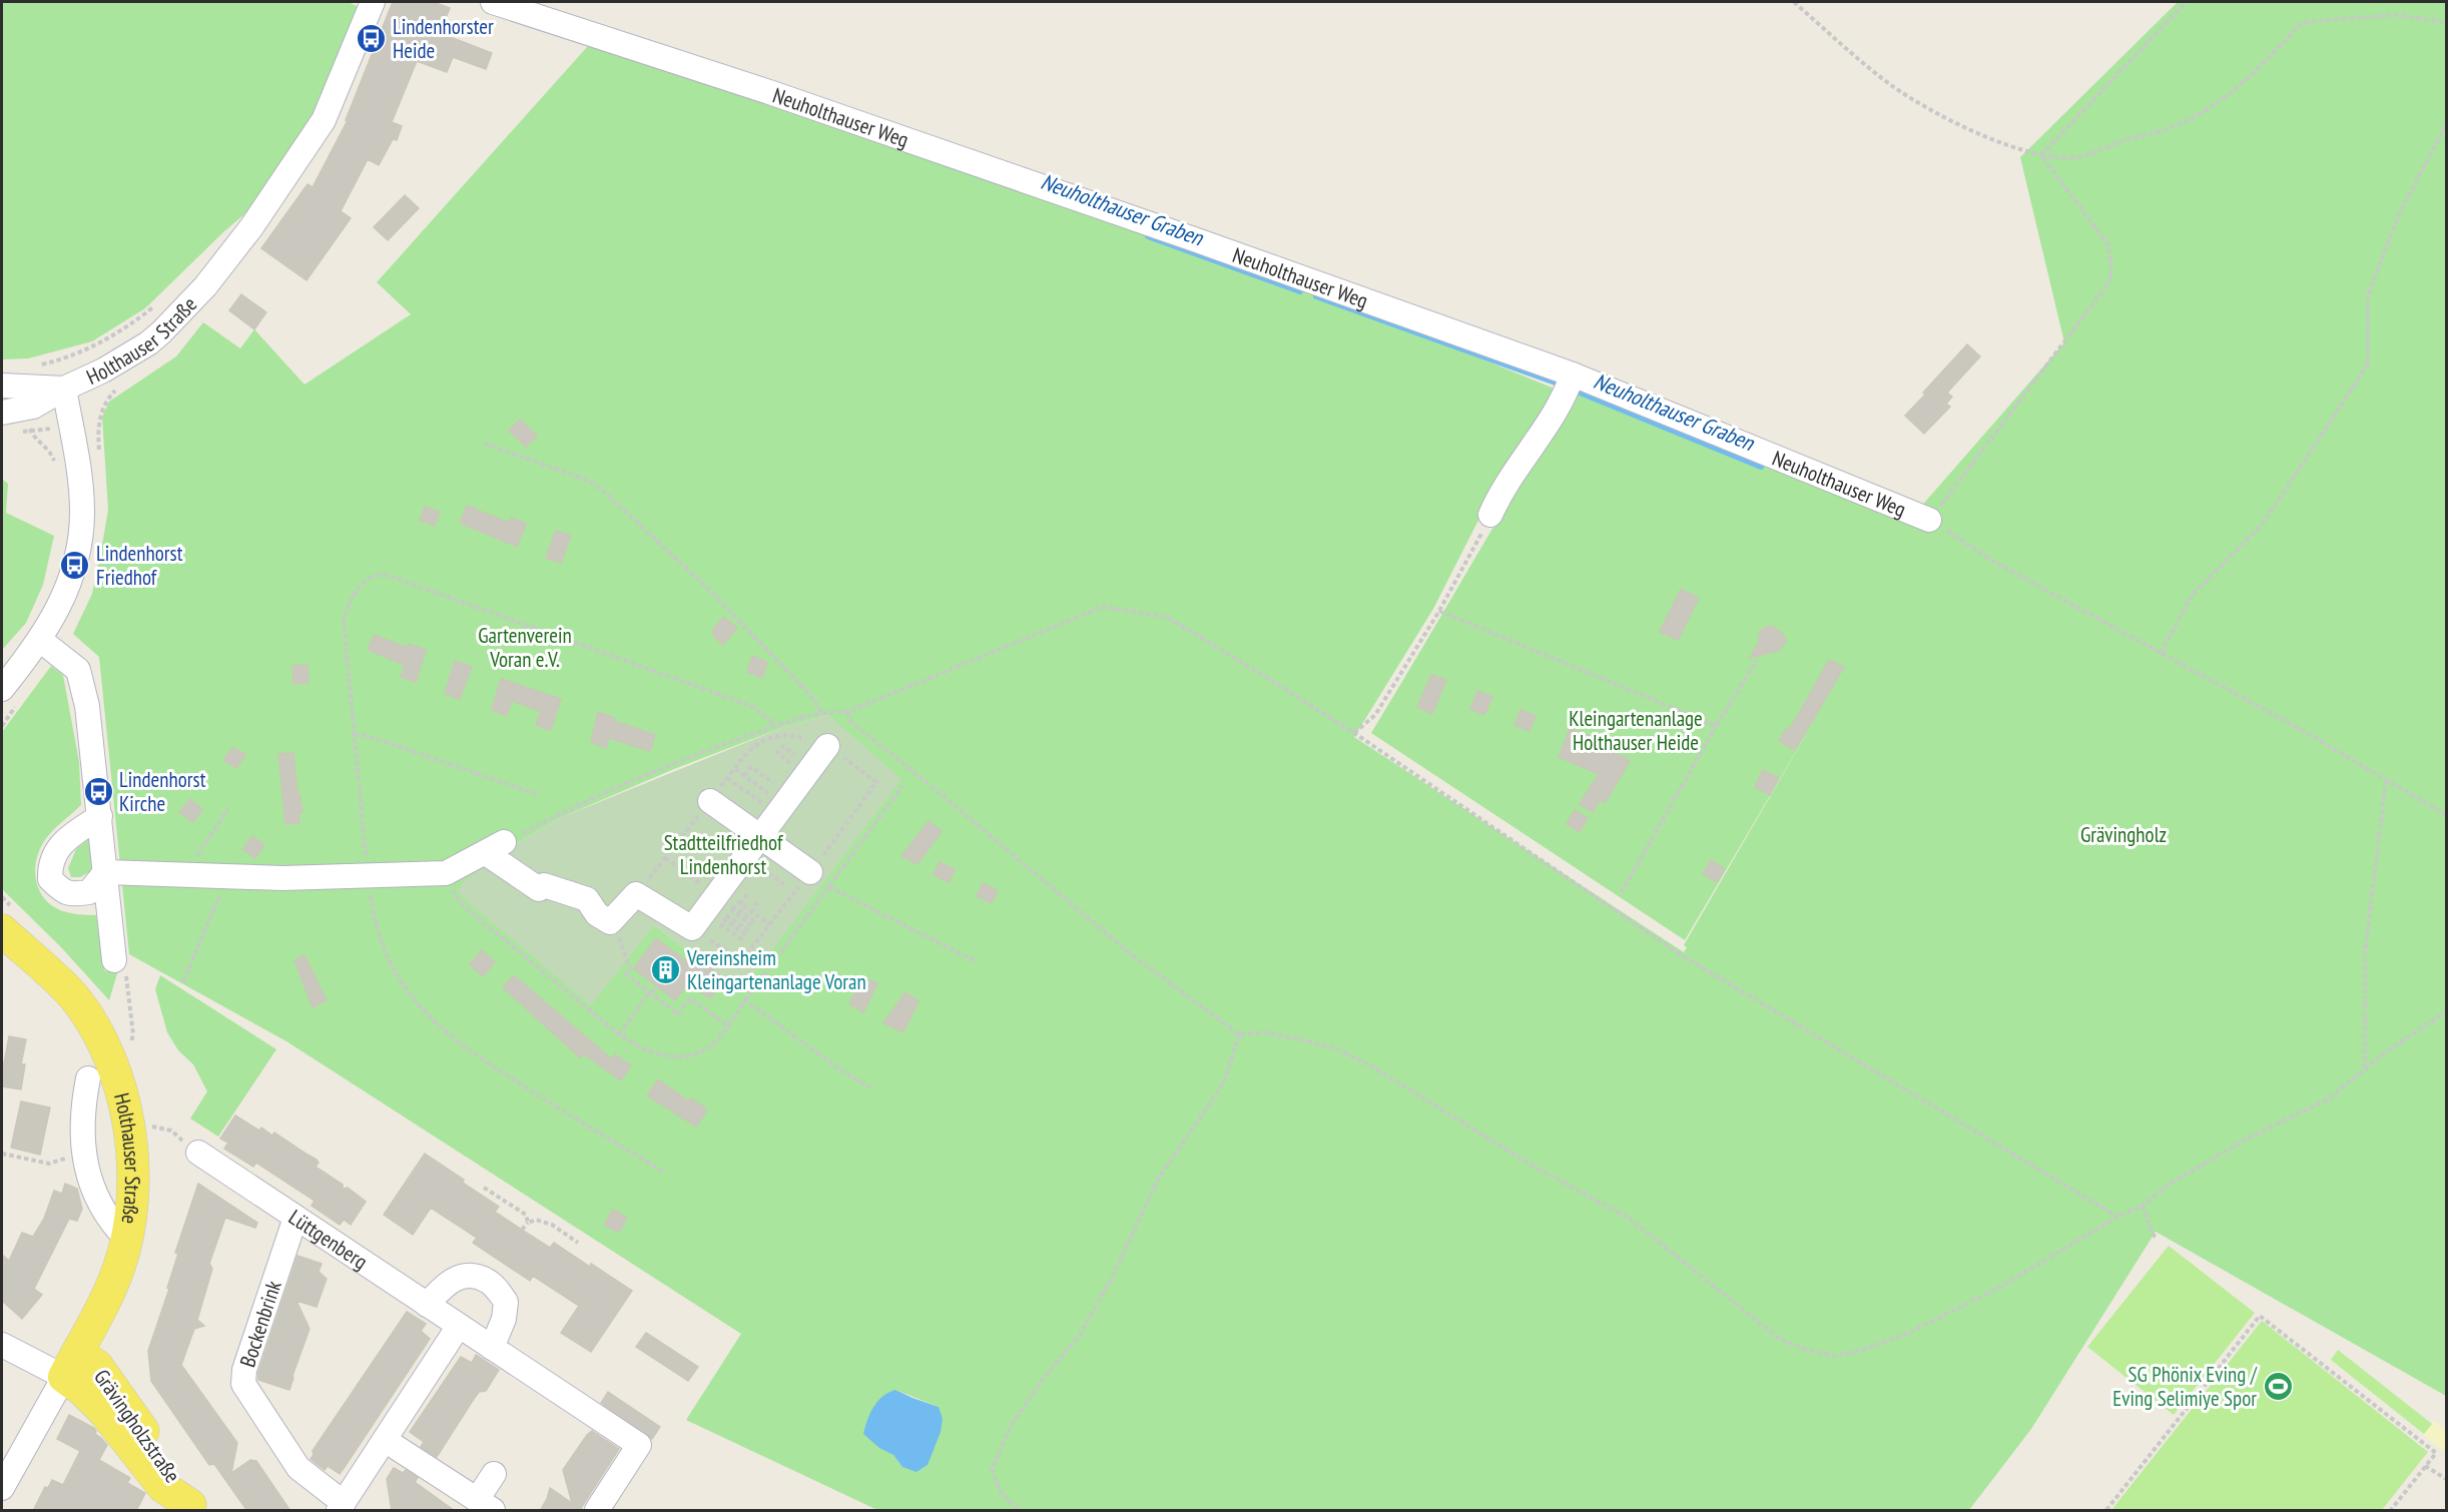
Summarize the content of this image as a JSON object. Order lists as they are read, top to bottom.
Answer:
{
  "streets": {
    "main road": ["Holthauser Straße", "Grävingholzstraße"],
    "street": ["Neuholthauser Weg", "Lüttgenberg", "Bockenbrink"]
  },
  "crossings": [
    ["Holthauser Straße", "Grävingholzstraße"],
    ["Lüttgenberg", "Bockenbrink"]
  ],
  "water": ["Neuholthauser Graben"],
  "parks": [
    "Gartenverein Voran e.V.",
    "Kleingartenanlage Holthauser Heide",
    "Grävingholz",
    "Stadtteilfriedhof Lindenhorst"
  ],
  "places": {
    "bus stop": ["Lindenhorster Heide", "Lindenhorst Friedhof", "Lindenhorst Kirche"],
    "building": ["Vereinsheim Kleingartenanlage Voran"],
    "sports": ["SG Phönix Eving / Eving Selimiye Spor"]
  }
}
